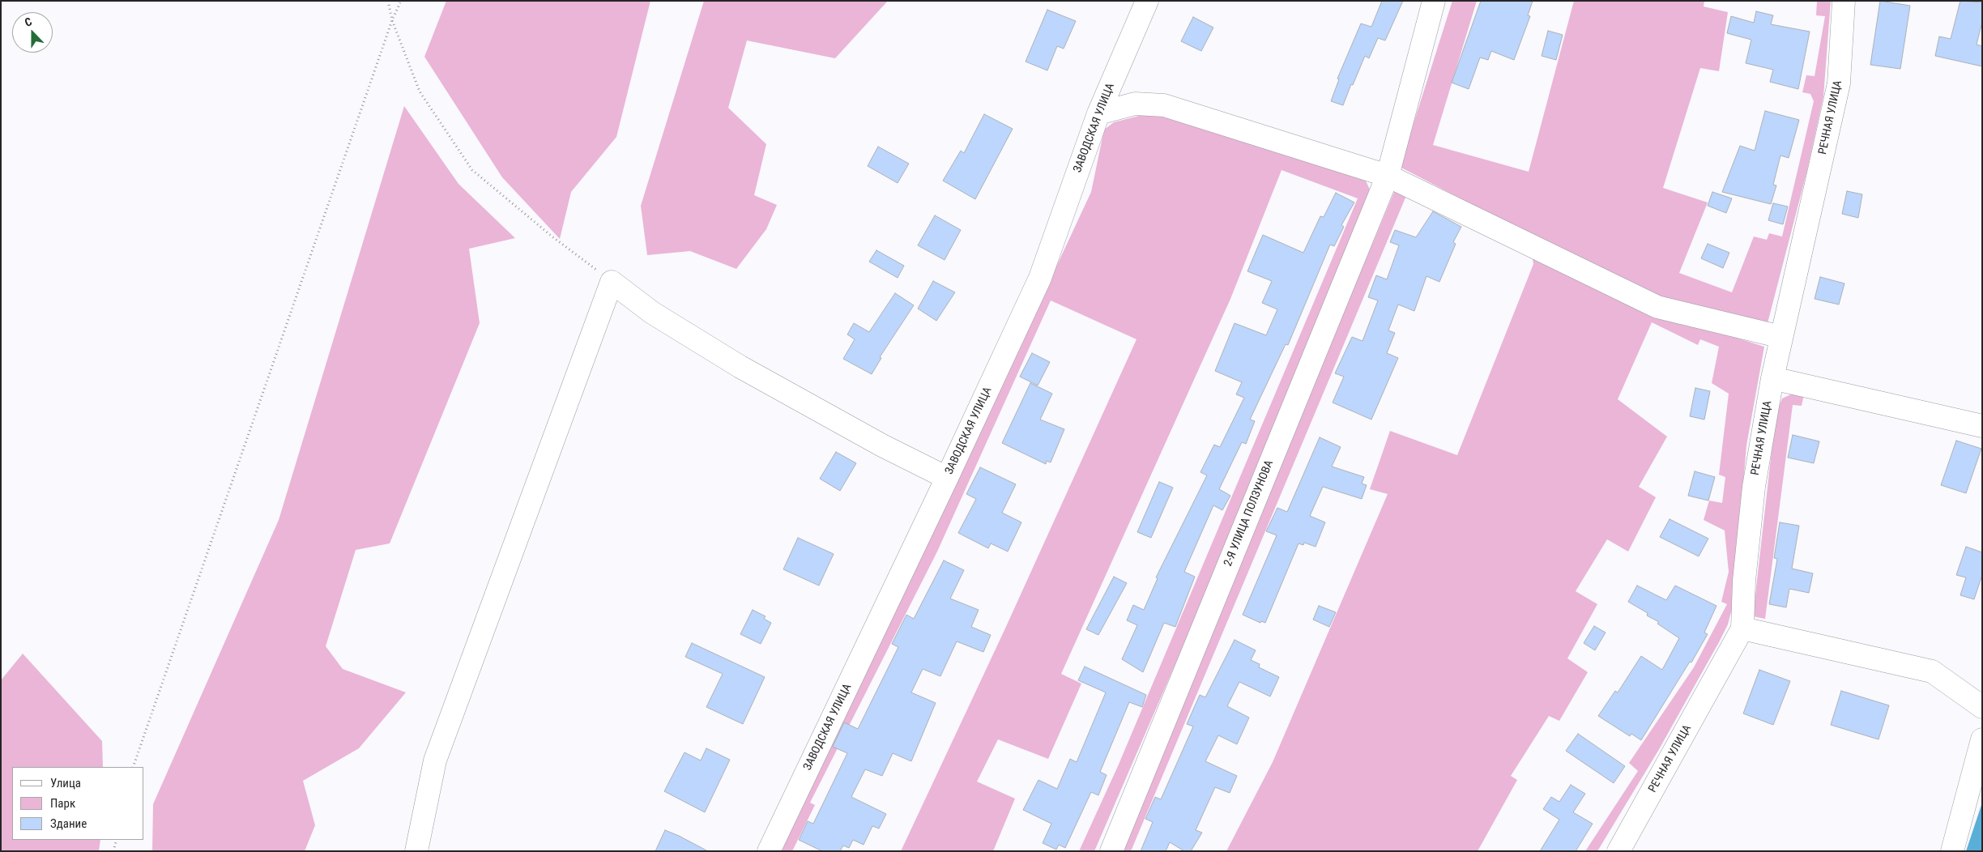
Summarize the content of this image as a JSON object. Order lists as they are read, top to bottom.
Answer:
{
  "streets": {
    "street": ["РЕЧНАЯ УЛИЦА", "ЗАВОДСКАЯ УЛИЦА", "2-Я УЛИЦА ПОЛЗУНОВА"]
  },
  "legend": ["Улица", "Парк", "Здание"],
  "north": "top"
}
